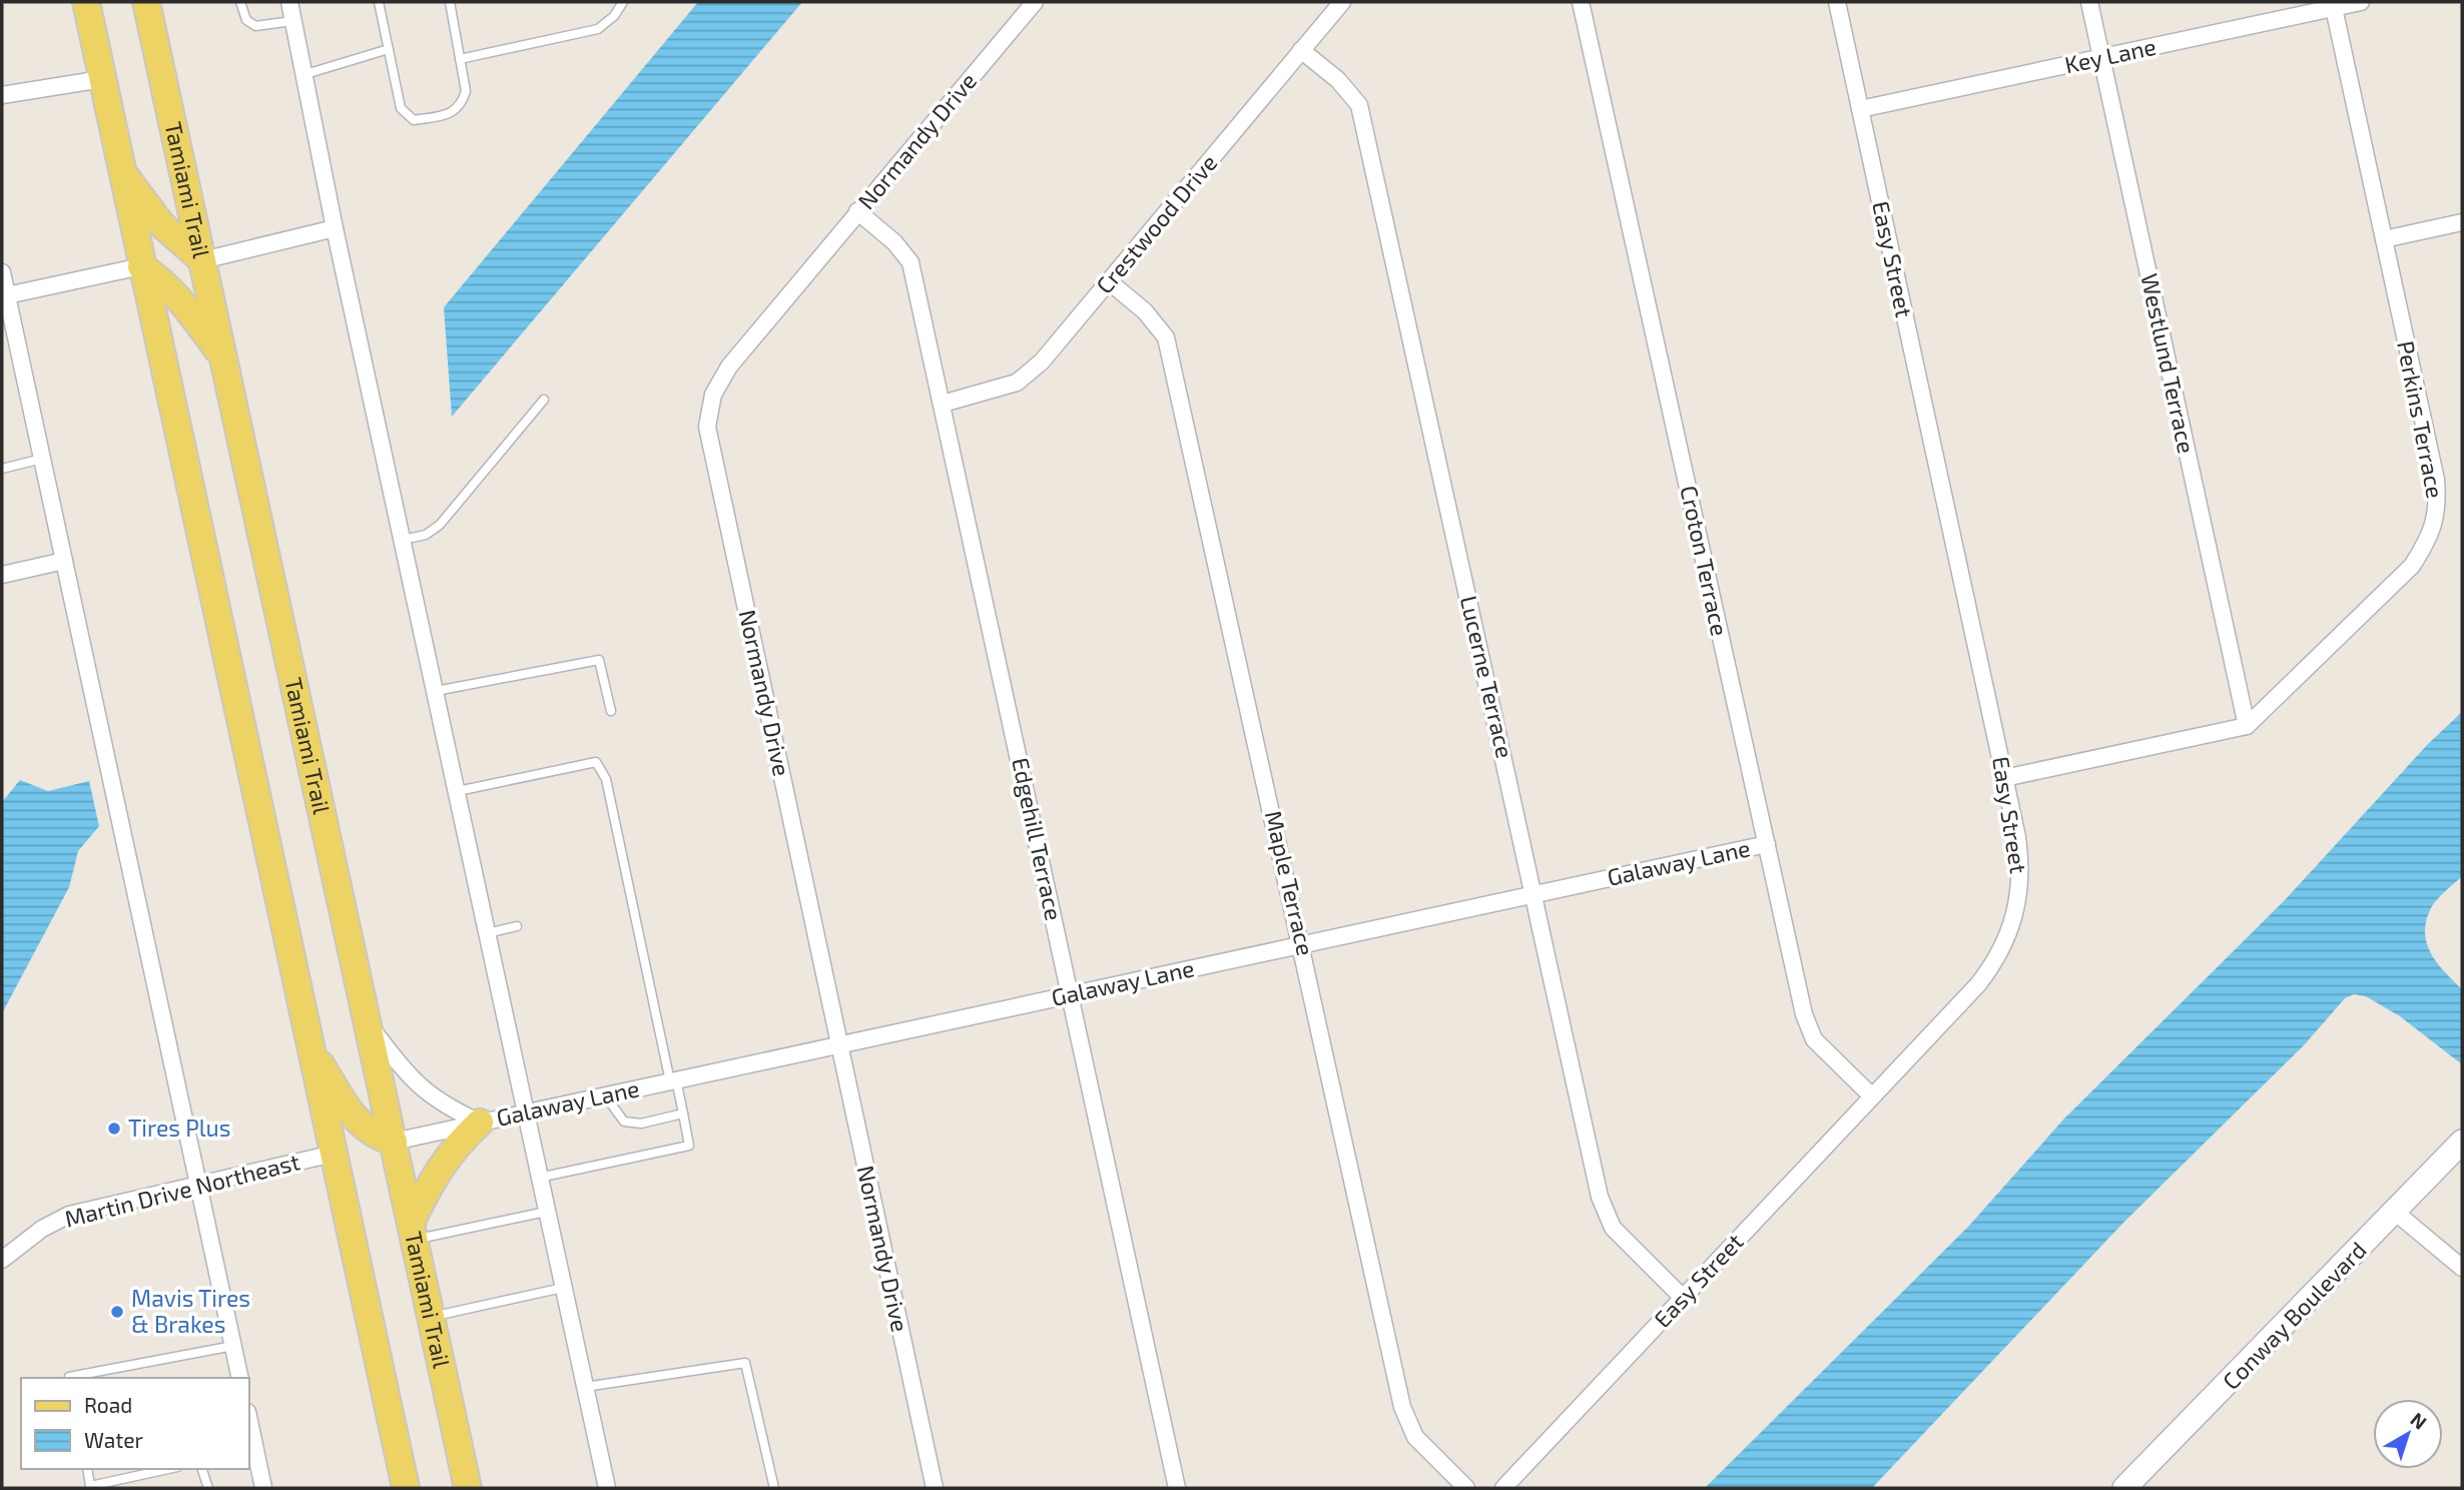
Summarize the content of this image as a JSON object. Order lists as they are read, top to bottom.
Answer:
{
  "streets": {
    "main road": ["Tamiami Trail"],
    "street": [
      "Key Lane",
      "Normandy Drive",
      "Crestwood Drive",
      "Easy Street",
      "Westlund Terrace",
      "Perkins Terrace",
      "Croton Terrace",
      "Lucerne Terrace",
      "Edgehill Terrace",
      "Galaway Lane",
      "Maple Terrace",
      "Martin Drive Northeast",
      "Conway Boulevard"
    ]
  },
  "crossings": [
    ["Key Lane", "Easy Street"],
    ["Key Lane", "Westlund Terrace"],
    ["Key Lane", "Perkins Terrace"],
    ["Normandy Drive", "Edgehill Terrace"],
    ["Normandy Drive", "Galaway Lane"],
    ["Tamiami Trail", "Galaway Lane"],
    ["Crestwood Drive", "Lucerne Terrace"],
    ["Crestwood Drive", "Edgehill Terrace"],
    ["Crestwood Drive", "Maple Terrace"],
    ["Easy Street", "Croton Terrace"],
    ["Easy Street", "Lucerne Terrace"],
    ["Westlund Terrace", "Perkins Terrace"],
    ["Croton Terrace", "Galaway Lane"],
    ["Lucerne Terrace", "Galaway Lane"],
    ["Edgehill Terrace", "Galaway Lane"],
    ["Galaway Lane", "Maple Terrace"]
  ],
  "places": ["Tires Plus", "Mavis Tires & Brakes"],
  "legend": ["Road", "Water"],
  "north": "top right"
}
